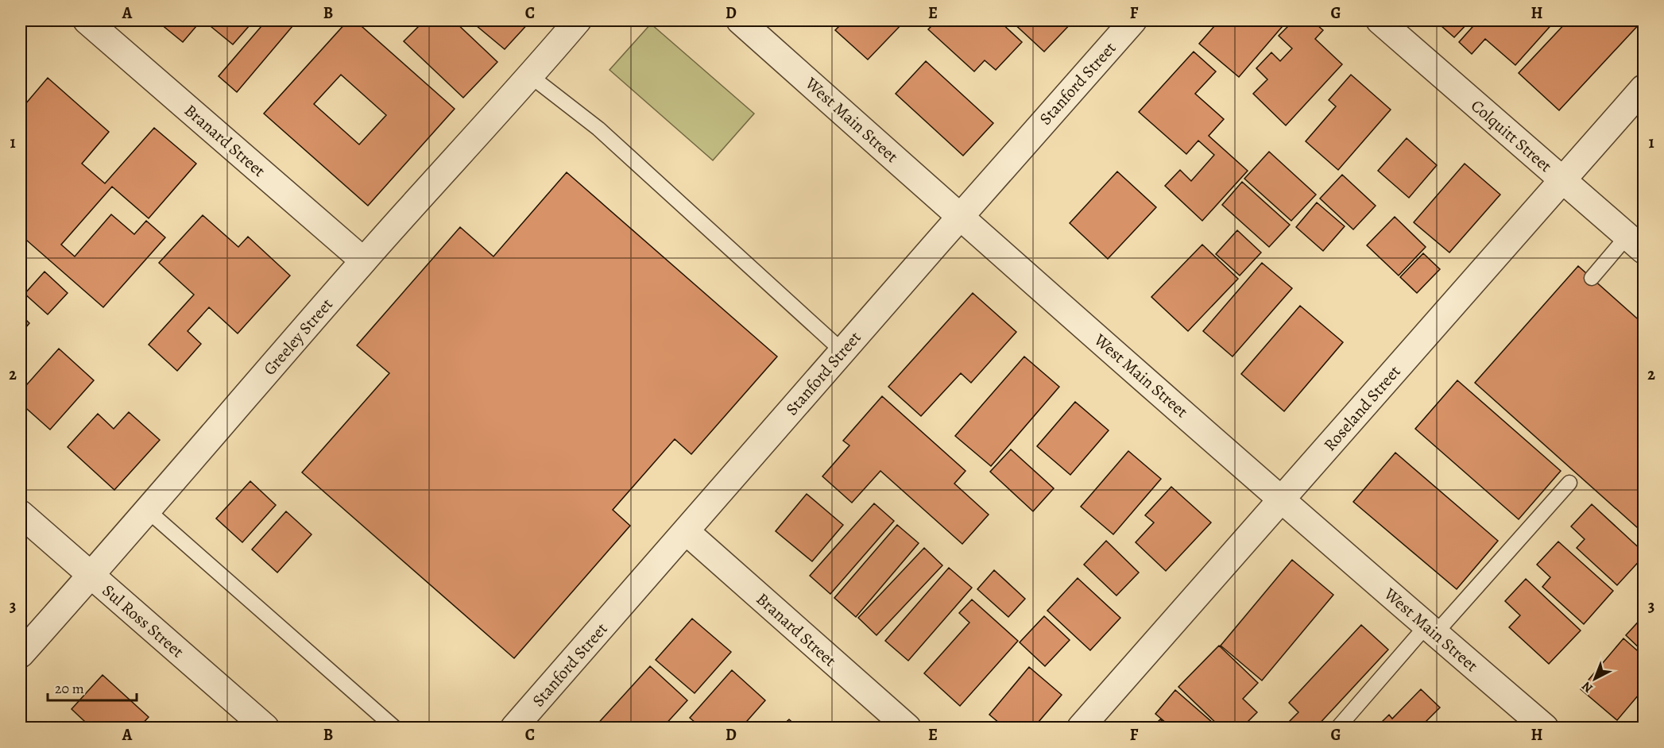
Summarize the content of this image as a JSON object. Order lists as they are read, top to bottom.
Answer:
{
  "streets": {
    "street": [
      "Stanford Street",
      "West Main Street",
      "Colquitt Street",
      "Branard Street",
      "Greeley Street",
      "Roseland Street",
      "Sul Ross Street"
    ]
  },
  "crossings": [
    ["Stanford Street", "West Main Street"],
    ["Stanford Street", "Branard Street"],
    ["West Main Street", "Roseland Street"],
    ["Colquitt Street", "Roseland Street"],
    ["Branard Street", "Greeley Street"],
    ["Greeley Street", "Sul Ross Street"]
  ],
  "scale_bar": "20 m",
  "north": "bottom left",
  "grid": {
    "columns": [
      "A",
      "B",
      "C",
      "D",
      "E",
      "F",
      "G",
      "H"
    ],
    "rows": ["1", "2", "3"]
  }
}
